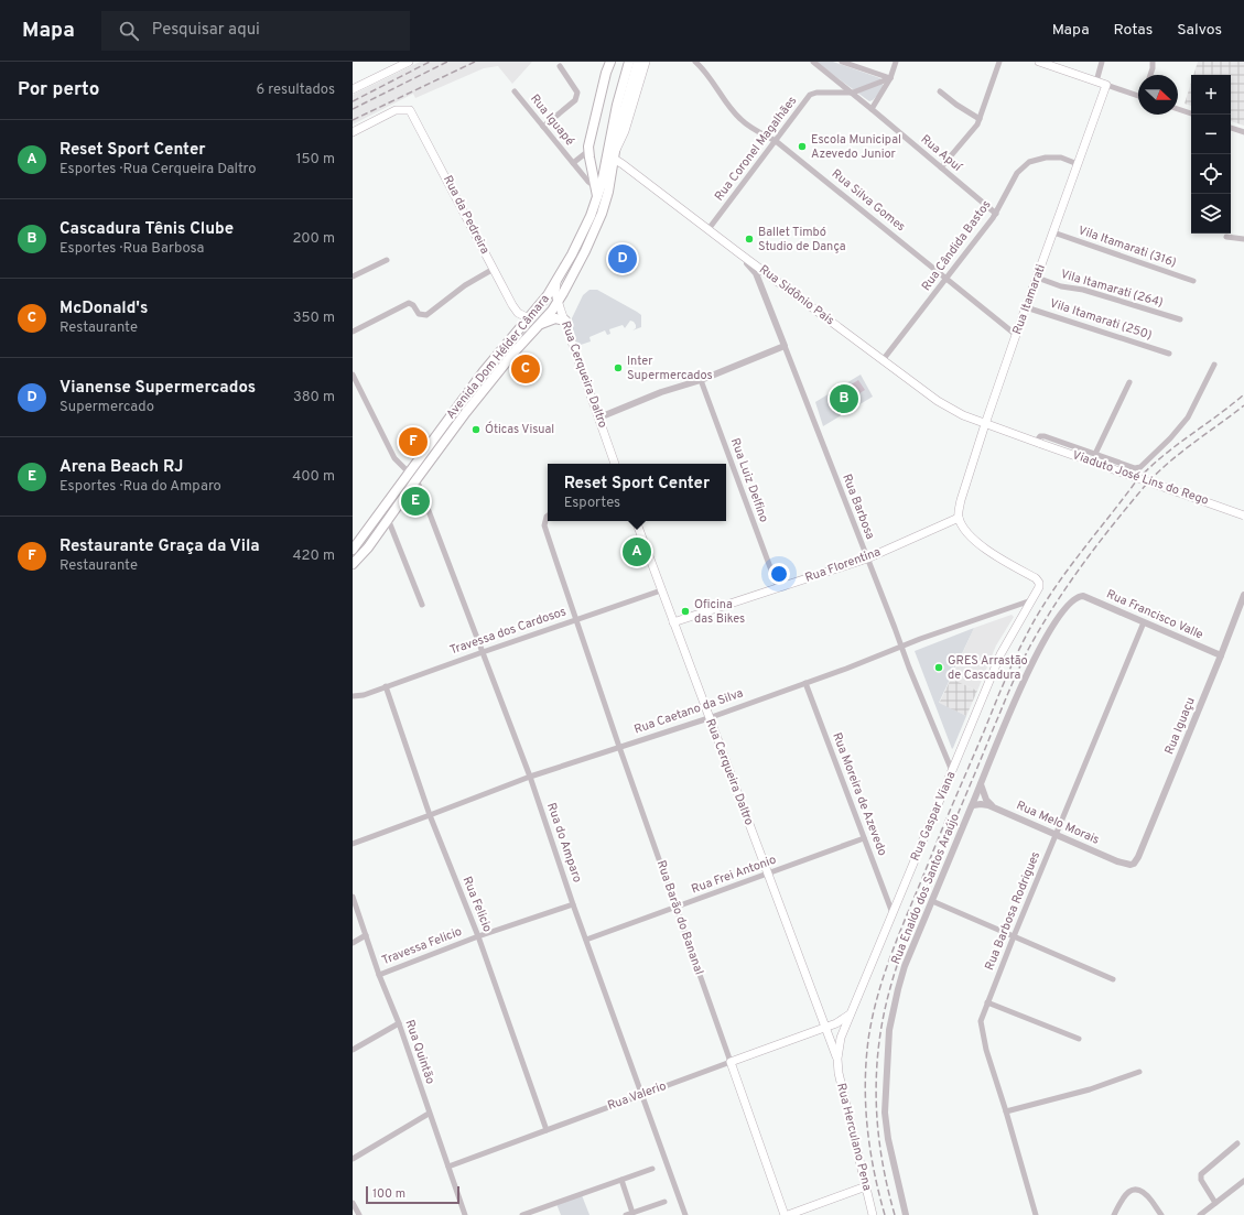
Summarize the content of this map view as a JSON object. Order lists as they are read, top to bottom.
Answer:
{
  "streets": {
    "main road": [
      "Rua da Pedreira",
      "Rua Sidônio Pais",
      "Rua Itamarati",
      "Avenida Dom Hélder Câmara",
      "Rua Cerqueira Daltro",
      "Viaduto José Lins do Rego",
      "Rua Florentina",
      "Rua Gaspar Viana",
      "Rua Barão do Bananal",
      "Rua Valerio",
      "Rua Herculano Pena"
    ],
    "street": [
      "Rua Iguapé",
      "Rua Coronel Magalhães",
      "Rua Apuí",
      "Rua Silva Gomes",
      "Rua Cândida Bastos",
      "Vila Itamarati (316)",
      "Vila Itamarati (264)",
      "Vila Itamarati (250)",
      "Rua Luiz Delfino",
      "Rua Barbosa",
      "Rua Francisco Valle",
      "Travessa dos Cardosos",
      "Rua Caetano da Silva",
      "Rua Iguaçu",
      "Rua Moreira de Azevedo",
      "Rua Melo Morais",
      "Rua do Amparo",
      "Rua Frei Antonio",
      "Rua Enaldo dos Santos Araújo",
      "Rua Felicio",
      "Rua Barbosa Rodrigues",
      "Travessa Felicio",
      "Rua Quintão"
    ]
  },
  "crossings": [
    ["Rua Iguapé", "Avenida Dom Hélder Câmara"],
    ["Rua Coronel Magalhães", "Rua Apuí"],
    ["Rua Coronel Magalhães", "Rua Silva Gomes"],
    ["Rua Coronel Magalhães", "Rua Sidônio Pais"],
    ["Rua Apuí", "Rua Cândida Bastos"],
    ["Rua Silva Gomes", "Rua Cândida Bastos"],
    ["Rua Silva Gomes", "Rua Itamarati"],
    ["Rua da Pedreira", "Avenida Dom Hélder Câmara"],
    ["Rua Cândida Bastos", "Rua Sidônio Pais"],
    ["Rua Cândida Bastos", "Rua Itamarati"],
    ["Vila Itamarati (316)", "Rua Itamarati"],
    ["Vila Itamarati (264)", "Rua Itamarati"],
    ["Rua Sidônio Pais", "Rua Itamarati"],
    ["Rua Sidônio Pais", "Avenida Dom Hélder Câmara"],
    ["Rua Sidônio Pais", "Viaduto José Lins do Rego"],
    ["Rua Sidônio Pais", "Rua Barbosa"],
    ["Rua Itamarati", "Vila Itamarati (250)"],
    ["Rua Itamarati", "Viaduto José Lins do Rego"],
    ["Rua Itamarati", "Rua Florentina"],
    ["Rua Itamarati", "Rua Gaspar Viana"],
    ["Avenida Dom Hélder Câmara", "Rua Cerqueira Daltro"],
    ["Avenida Dom Hélder Câmara", "Rua do Amparo"],
    ["Rua Cerqueira Daltro", "Rua Florentina"],
    ["Rua Cerqueira Daltro", "Travessa dos Cardosos"],
    ["Rua Cerqueira Daltro", "Rua Caetano da Silva"],
    ["Rua Cerqueira Daltro", "Rua Gaspar Viana"],
    ["Rua Cerqueira Daltro", "Rua Frei Antonio"],
    ["Rua Cerqueira Daltro", "Rua Valerio"],
    ["Rua Cerqueira Daltro", "Rua Herculano Pena"],
    ["Rua Luiz Delfino", "Rua Florentina"],
    ["Rua Barbosa", "Rua Florentina"],
    ["Rua Barbosa", "Rua Caetano da Silva"],
    ["Rua Barbosa", "Rua Gaspar Viana"],
    ["Rua Florentina", "Rua Gaspar Viana"],
    ["Rua Francisco Valle", "Rua Iguaçu"],
    ["Rua Francisco Valle", "Rua Enaldo dos Santos Araújo"],
    ["Rua Francisco Valle", "Rua Barbosa Rodrigues"],
    ["Travessa dos Cardosos", "Rua do Amparo"],
    ["Travessa dos Cardosos", "Rua Felicio"],
    ["Travessa dos Cardosos", "Rua Barão do Bananal"],
    ["Rua Caetano da Silva", "Rua Moreira de Azevedo"],
    ["Rua Caetano da Silva", "Rua Gaspar Viana"],
    ["Rua Caetano da Silva", "Rua do Amparo"],
    ["Rua Caetano da Silva", "Rua Felicio"],
    ["Rua Caetano da Silva", "Rua Barão do Bananal"],
    ["Rua Iguaçu", "Rua Melo Morais"],
    ["Rua Moreira de Azevedo", "Rua Gaspar Viana"],
    ["Rua Moreira de Azevedo", "Rua Frei Antonio"],
    ["Rua Gaspar Viana", "Rua Herculano Pena"],
    ["Rua Melo Morais", "Rua Enaldo dos Santos Araújo"],
    ["Rua Melo Morais", "Rua Barbosa Rodrigues"],
    ["Rua do Amparo", "Rua Frei Antonio"],
    ["Rua do Amparo", "Travessa Felicio"],
    ["Rua do Amparo", "Rua Valerio"],
    ["Rua Frei Antonio", "Rua Barão do Bananal"],
    ["Rua Felicio", "Travessa Felicio"],
    ["Rua Felicio", "Rua Valerio"],
    ["Rua Barão do Bananal", "Rua Valerio"],
    ["Travessa Felicio", "Rua Quintão"],
    ["Rua Quintão", "Rua Valerio"]
  ],
  "places": [
    "Escola Municipal Azevedo Junior",
    "Ballet Timbó Studio de Dança",
    "Inter Supermercados",
    "Óticas Visual",
    "Oficina das Bikes",
    "GRES Arrastão de Cascadura"
  ],
  "scale_bar": "100 m",
  "north": "right",
  "page": {
    "header": "Mapa",
    "search": "Pesquisar aqui",
    "nav": ["Mapa", "Rotas", "Salvos"],
    "heading": ["Por perto", "6 resultados"],
    "map_buttons": ["+", "−"],
    "list": [
      {
        "mark": "A",
        "name": "Reset Sport Center",
        "note": "Esportes · Rua Cerqueira Daltro",
        "value": "150 m"
      },
      {
        "mark": "B",
        "name": "Cascadura Tênis Clube",
        "note": "Esportes · Rua Barbosa",
        "value": "200 m"
      },
      {
        "mark": "C",
        "name": "McDonald's",
        "note": "Restaurante",
        "value": "350 m"
      },
      {
        "mark": "D",
        "name": "Vianense Supermercados",
        "note": "Supermercado",
        "value": "380 m"
      },
      {
        "mark": "E",
        "name": "Arena Beach RJ",
        "note": "Esportes · Rua do Amparo",
        "value": "400 m"
      },
      {
        "mark": "F",
        "name": "Restaurante Graça da Vila",
        "note": "Restaurante",
        "value": "420 m"
      }
    ],
    "pins": [
      "D",
      "C",
      "B",
      "F",
      "E",
      "A"
    ],
    "popup": ["Reset Sport Center", "Esportes"],
    "scale": "100 m"
  }
}
